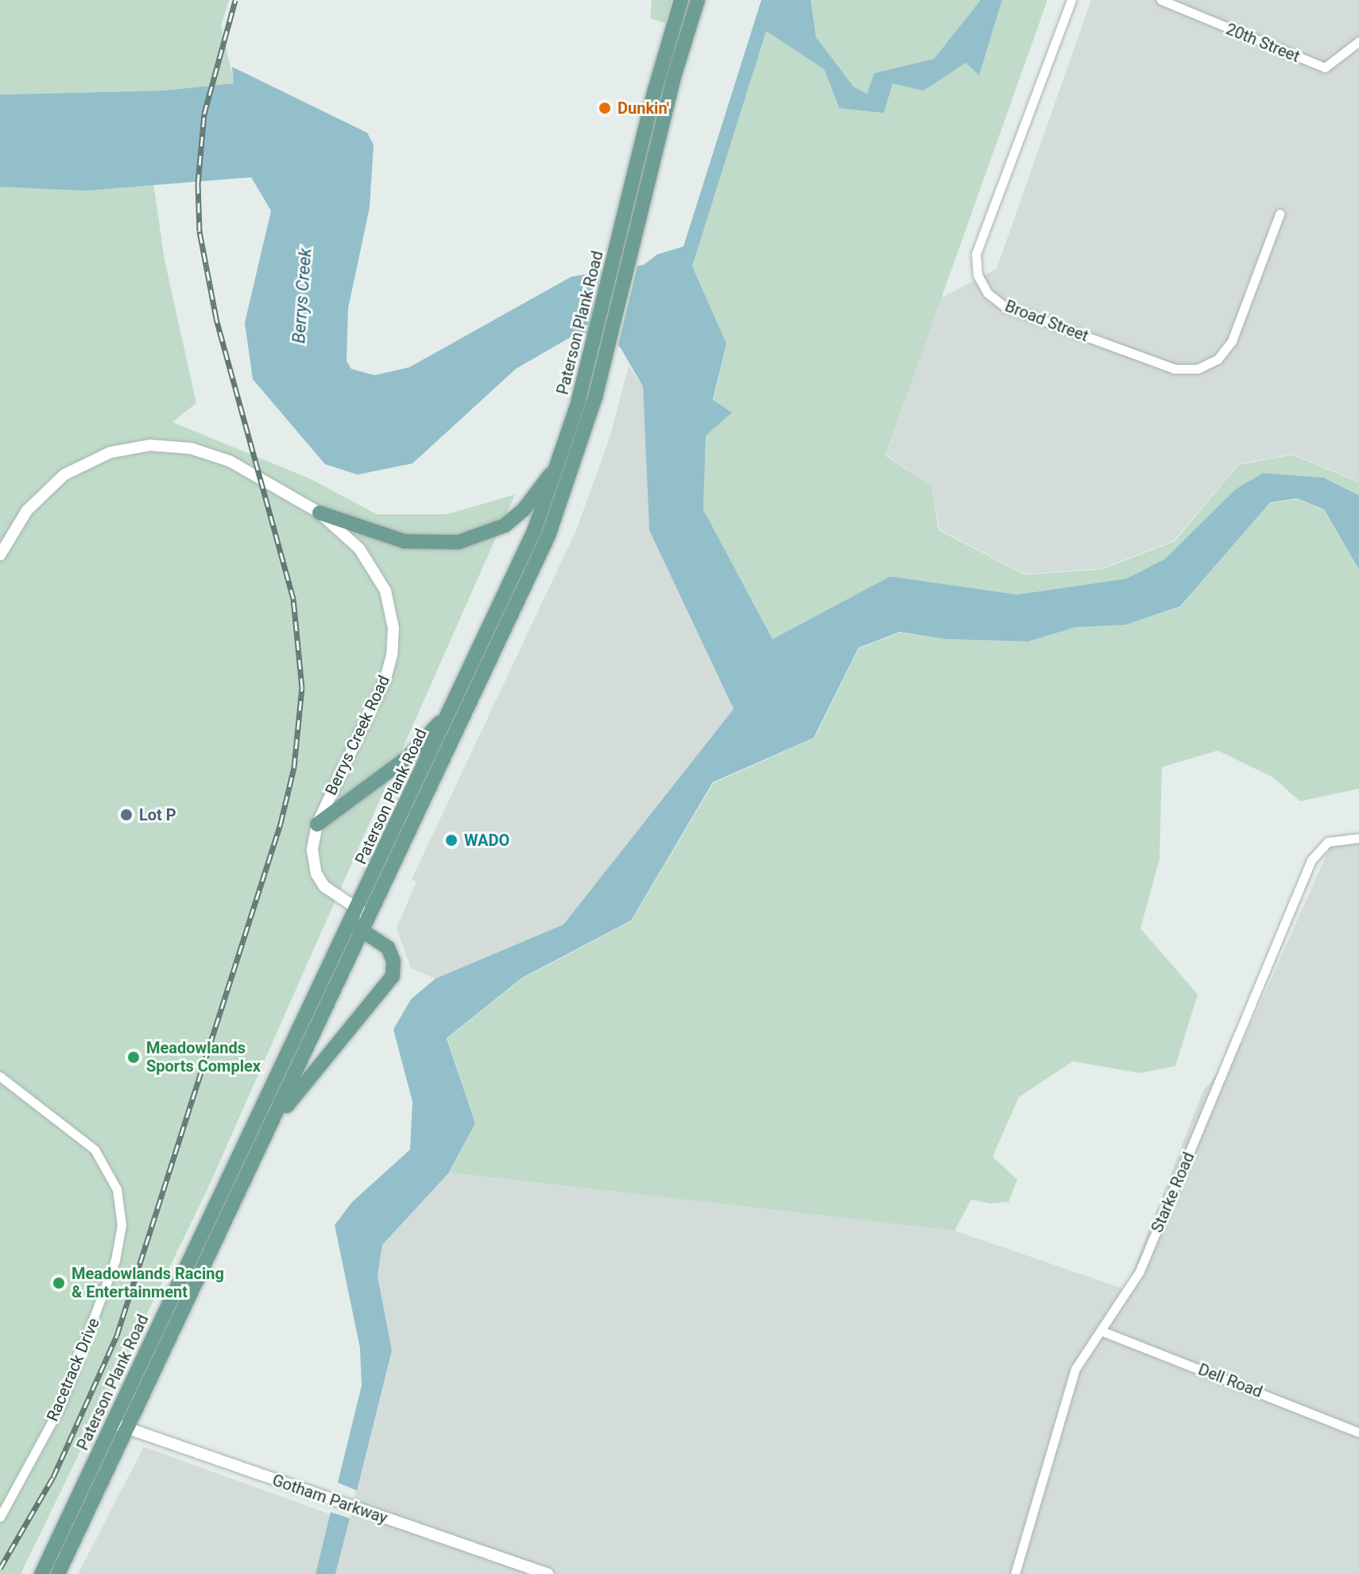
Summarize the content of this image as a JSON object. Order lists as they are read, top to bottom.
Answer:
{
  "streets": {
    "main road": ["Paterson Plank Road"],
    "street": [
      "20th Street",
      "Broad Street",
      "Berrys Creek Road",
      "Starke Road",
      "Racetrack Drive",
      "Dell Road",
      "Gotham Parkway"
    ]
  },
  "crossings": [
    ["Paterson Plank Road", "Berrys Creek Road"],
    ["Paterson Plank Road", "Gotham Parkway"],
    ["Starke Road", "Dell Road"]
  ],
  "water": ["Berrys Creek"],
  "places": [
    "Dunkin'",
    "Lot P",
    "WADO",
    "Meadowlands Sports Complex",
    "Meadowlands Racing & Entertainment"
  ]
}
